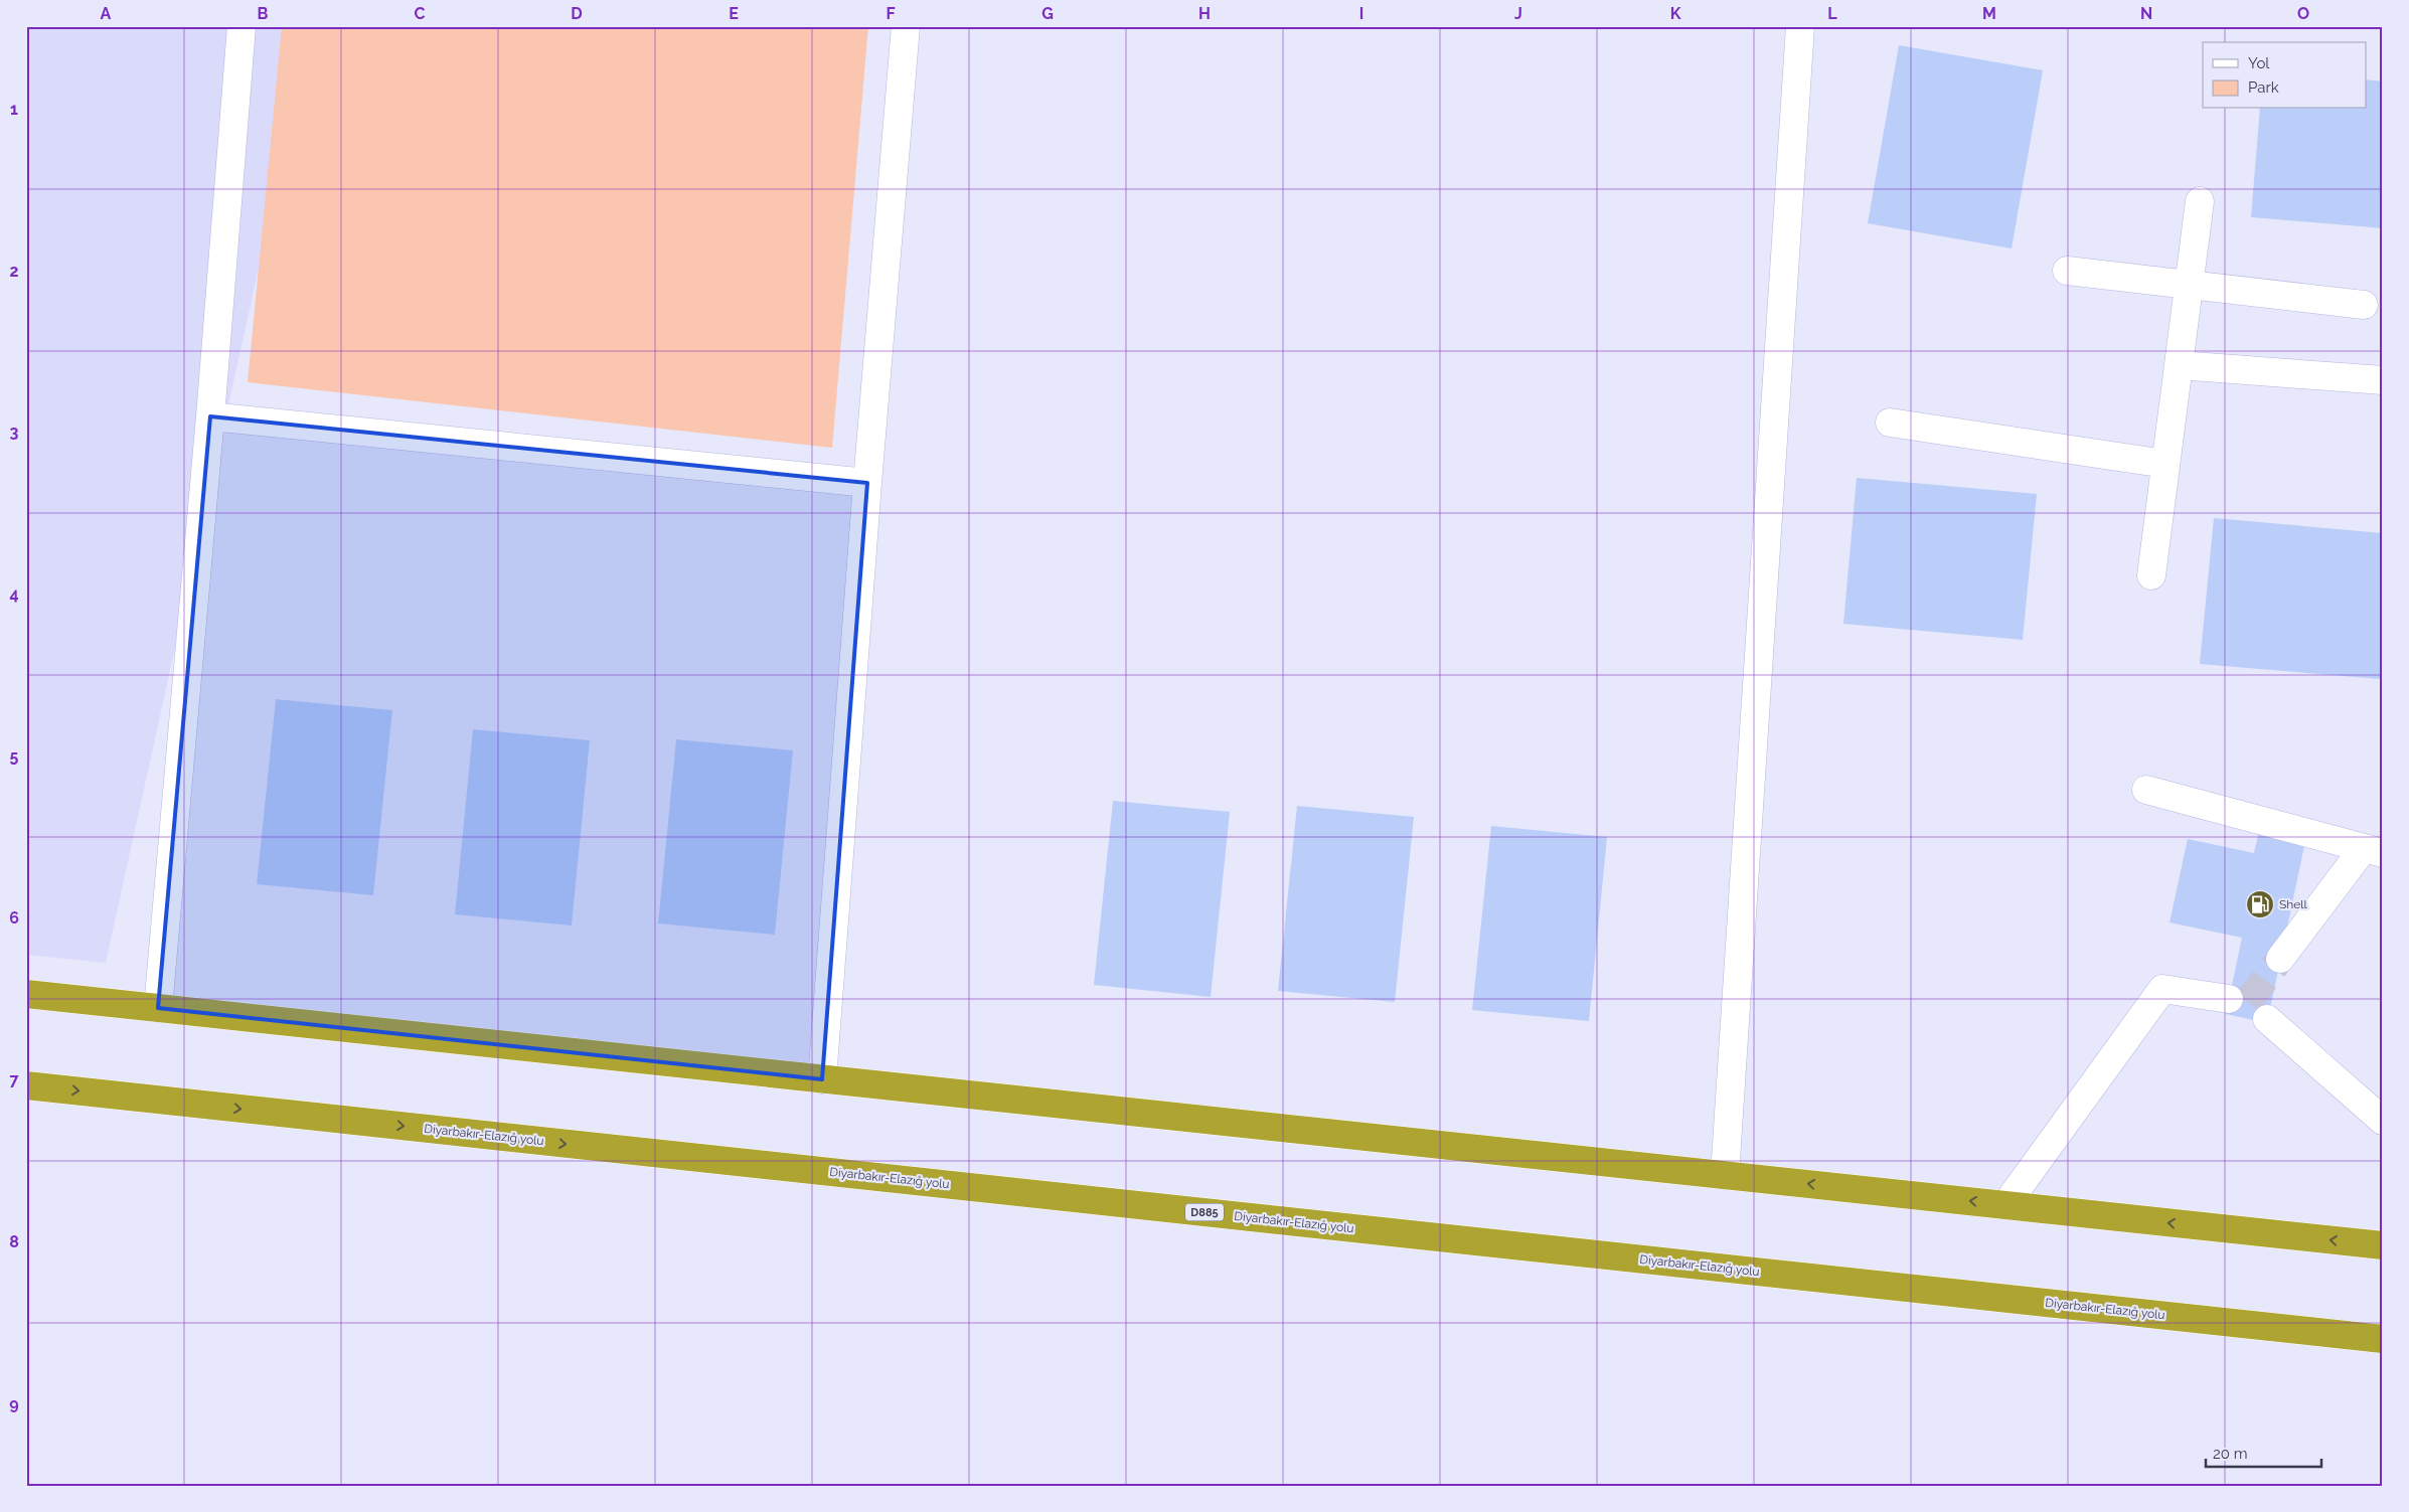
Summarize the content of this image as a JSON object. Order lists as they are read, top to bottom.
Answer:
{
  "streets": {
    "highway": ["Diyarbakır-Elazığ yolu", "D885"]
  },
  "places": {
    "fuel station": ["Shell"]
  },
  "legend": ["Yol", "Park"],
  "scale_bar": "20 m",
  "grid": {
    "columns": [
      "A",
      "B",
      "C",
      "D",
      "E",
      "F",
      "G",
      "H",
      "I",
      "J",
      "K",
      "L",
      "M",
      "N",
      "O"
    ],
    "rows": [
      "1",
      "2",
      "3",
      "4",
      "5",
      "6",
      "7",
      "8",
      "9"
    ]
  }
}
